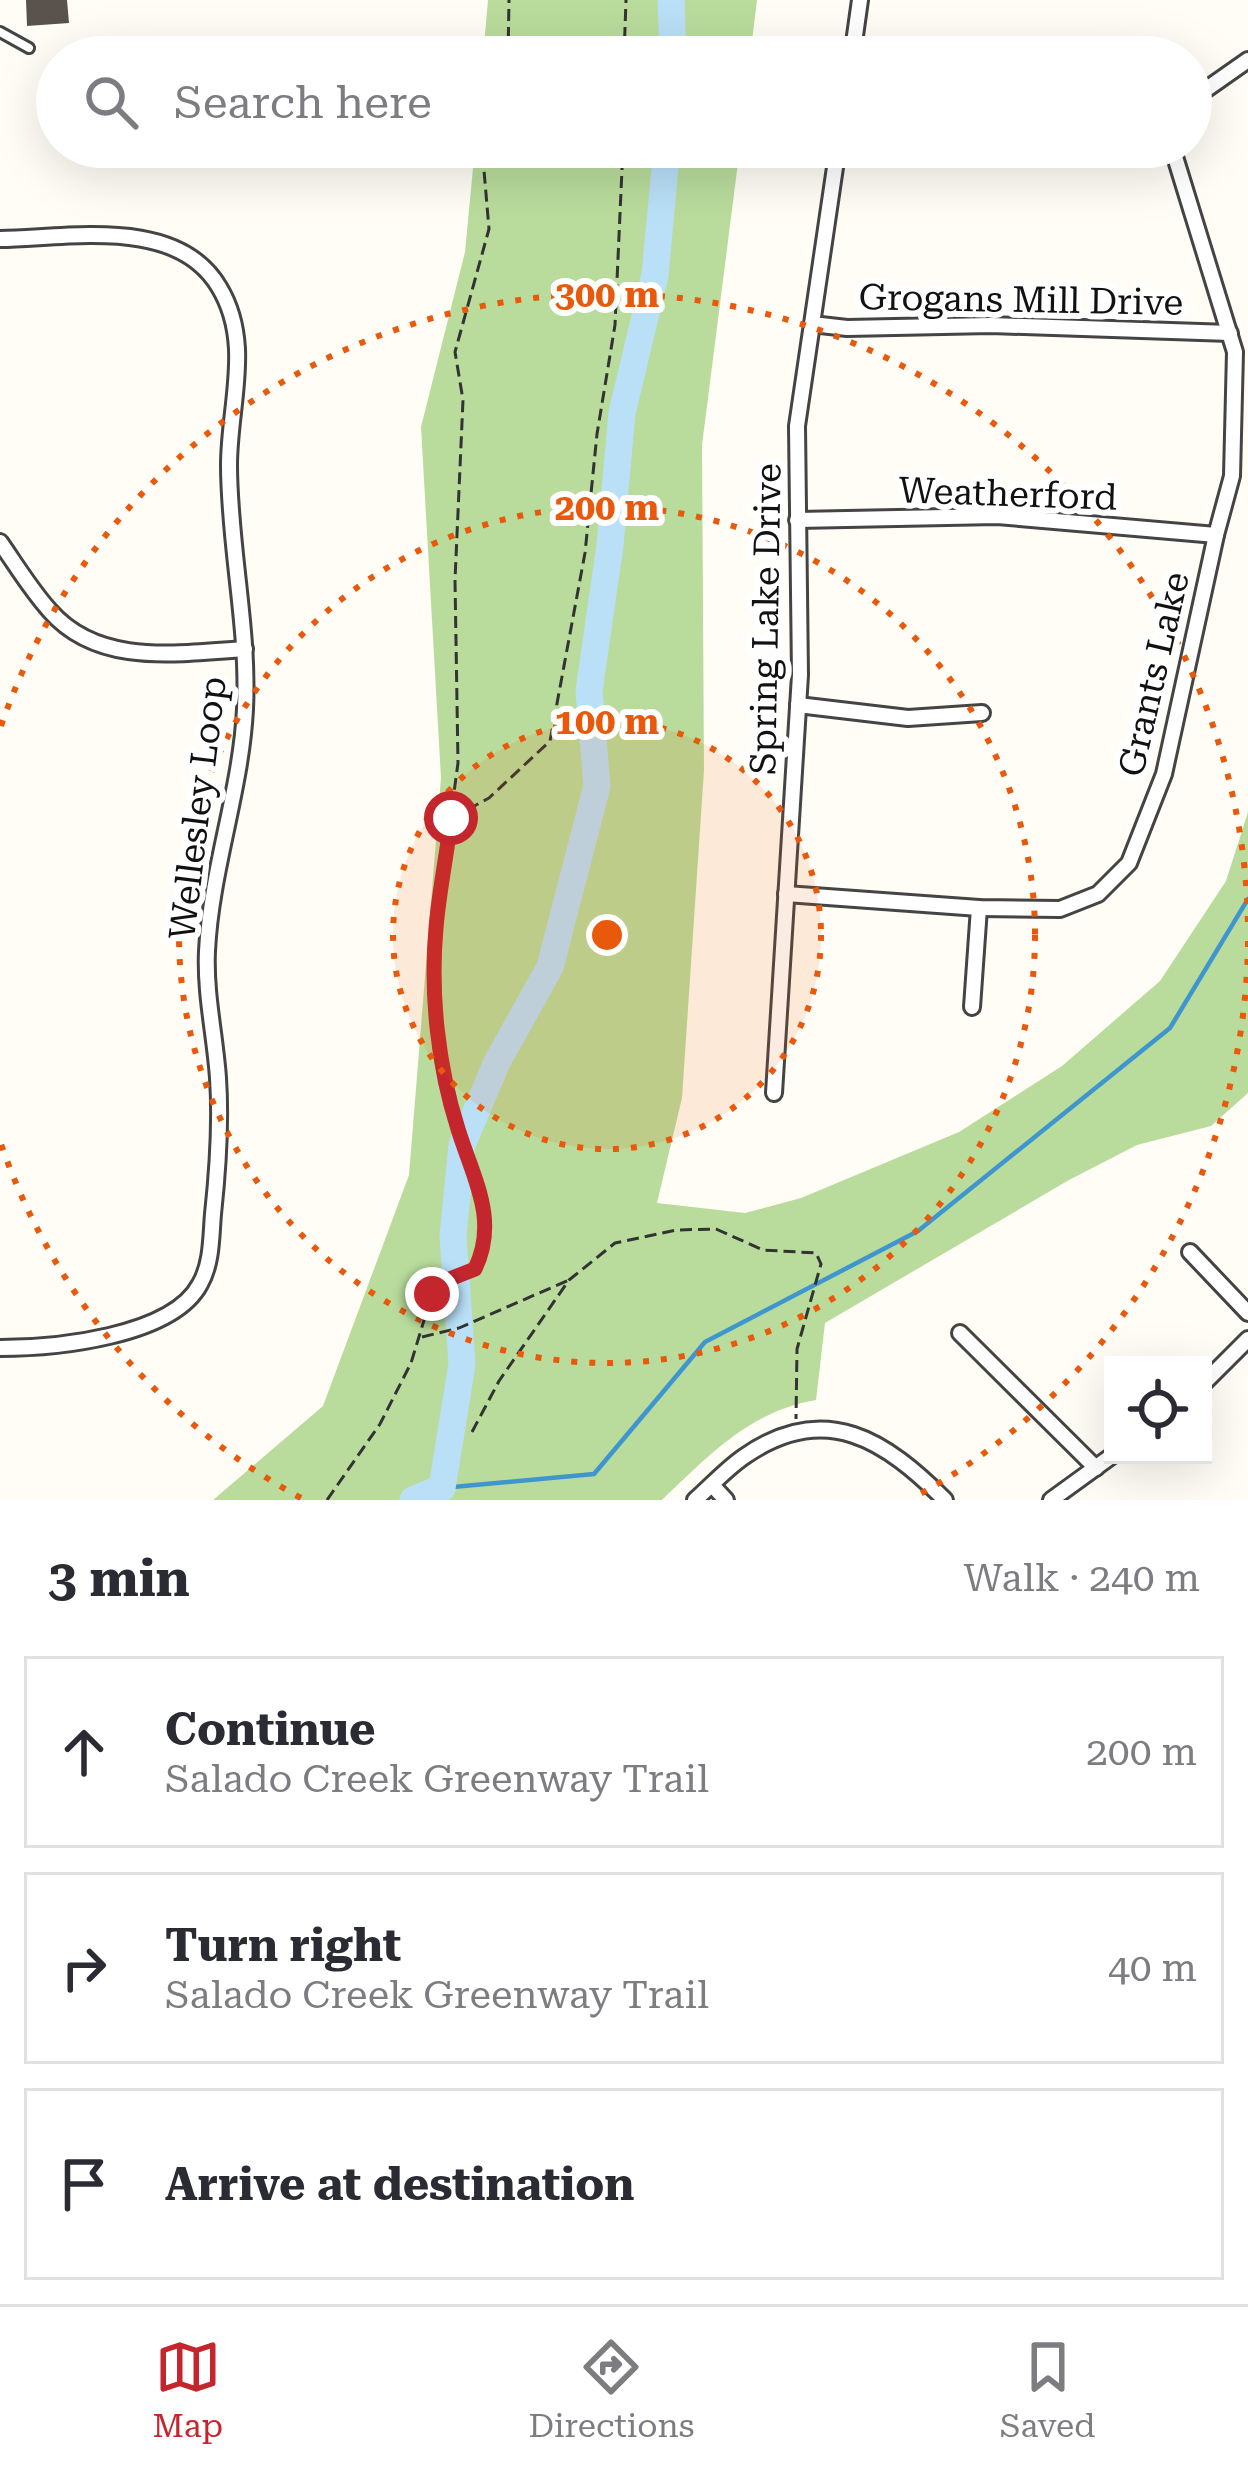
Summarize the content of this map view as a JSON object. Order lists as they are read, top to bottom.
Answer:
{
  "streets": {
    "street": [
      "Grogans Mill Drive",
      "Weatherford",
      "Spring Lake Drive",
      "Grants Lake",
      "Wellesley Loop"
    ]
  },
  "crossings": [
    ["Grogans Mill Drive", "Spring Lake Drive"],
    ["Grogans Mill Drive", "Grants Lake"],
    ["Weatherford", "Spring Lake Drive"],
    ["Weatherford", "Grants Lake"],
    ["Spring Lake Drive", "Grants Lake"]
  ],
  "page": {
    "search": "Search here",
    "heading": ["3 min", "Walk · 240 m"],
    "list": [
      ["Continue", "Salado Creek Greenway Trail", "200 m"],
      ["Turn right", "Salado Creek Greenway Trail", "40 m"],
      "Arrive at destination"
    ],
    "nav": ["Map", "Directions", "Saved"]
  },
  "rings": ["300 m", "200 m", "100 m"]
}
